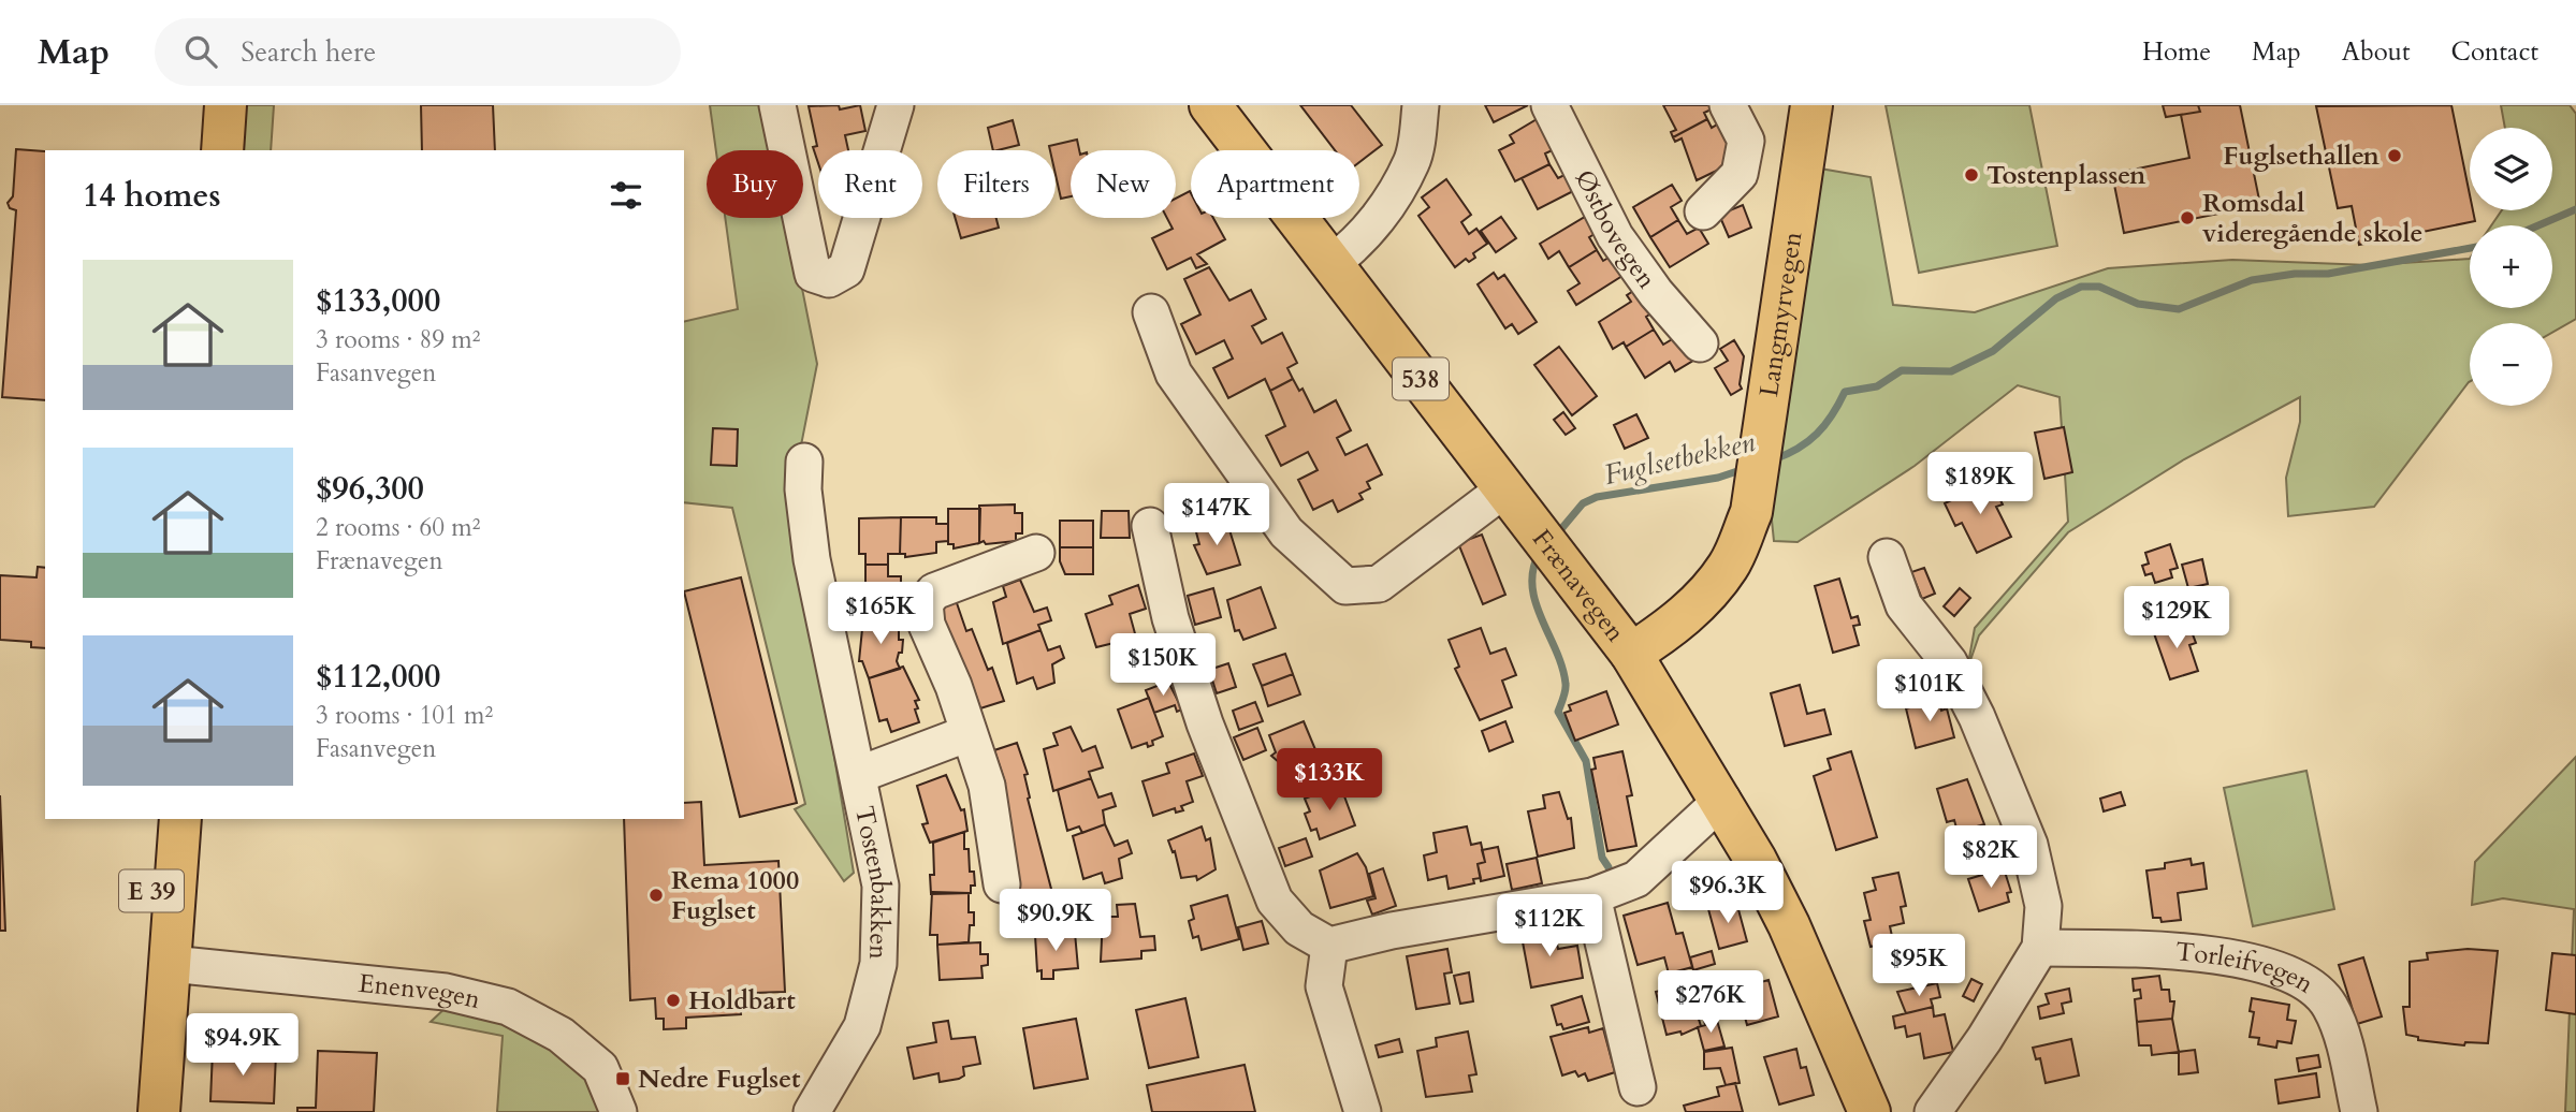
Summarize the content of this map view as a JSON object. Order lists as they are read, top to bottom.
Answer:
{
  "streets": {
    "main road": [
      "Langmyrvegen",
      "538",
      "Frænavegen",
      "E 39"
    ],
    "street": [
      "Østbovegen",
      "Tostenbakken",
      "Torleifvegen",
      "Enenvegen"
    ]
  },
  "crossings": [
    ["Langmyrvegen", "Frænavegen"],
    ["E 39", "Enenvegen"]
  ],
  "water": ["Fuglsetbekken"],
  "places": {
    "other": [
      "Fuglsethallen",
      "Tostenplassen",
      "Romsdal videregående skole",
      "Rema 1000 Fuglset",
      "Holdbart"
    ],
    "transit": ["Nedre Fuglset"]
  },
  "page": {
    "header": "Map",
    "search": "Search here",
    "nav": [
      "Home",
      "Map",
      "About",
      "Contact"
    ],
    "map_buttons": ["+", "−"],
    "chip": [
      "Buy",
      "Rent",
      "Filters",
      "New",
      "Apartment"
    ],
    "heading": "14 homes",
    "list": [
      {
        "name": "$133,000",
        "note": "3 rooms · 89 m² · Fasanvegen"
      },
      {
        "name": "$96,300",
        "note": "2 rooms · 60 m² · Frænavegen"
      },
      {
        "name": "$112,000",
        "note": "3 rooms · 101 m² · Fasanvegen"
      }
    ],
    "price": [
      "$189K",
      "$147K",
      "$165K",
      "$129K",
      "$150K",
      "$101K",
      "$133K",
      "$82K",
      "$96.3K",
      "$90.9K",
      "$112K",
      "$95K",
      "$276K",
      "$94.9K"
    ]
  }
}
